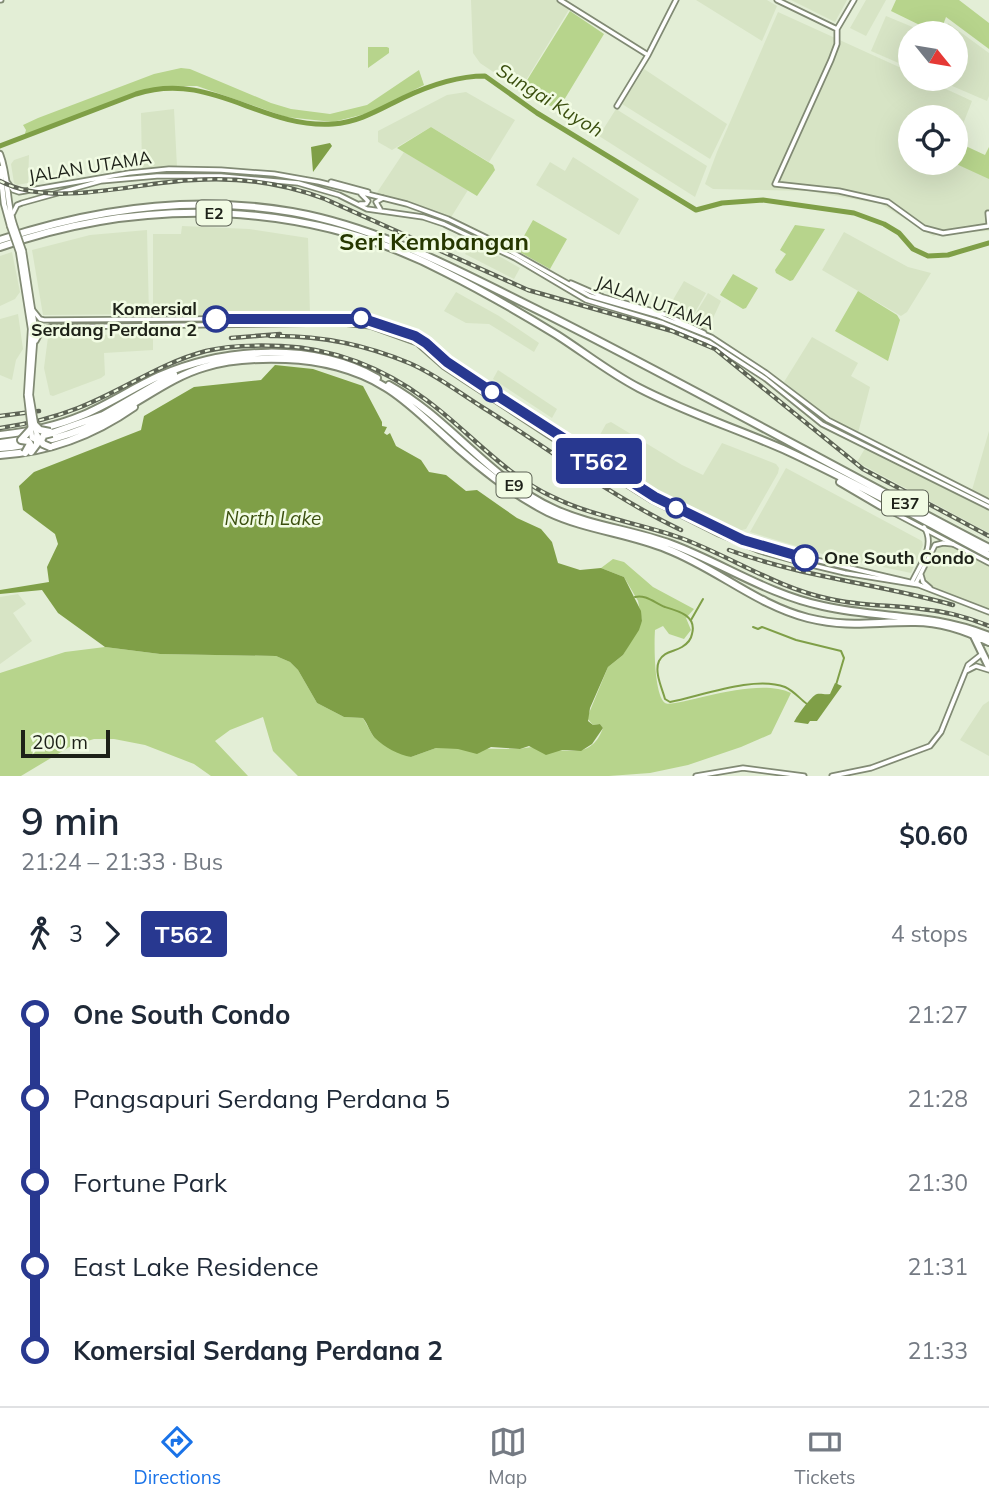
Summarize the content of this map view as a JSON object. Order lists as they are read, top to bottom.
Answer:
{
  "streets": {
    "highway": ["E2", "E9", "E37"],
    "street": ["JALAN UTAMA"]
  },
  "crossings": [
    ["E2", "E37"]
  ],
  "districts": ["Seri Kembangan"],
  "water": ["Sungai Kuyoh", "North Lake"],
  "places": ["Komersial Serdang Perdana 2", "One South Condo"],
  "lines": ["bus line T562"],
  "scale_bar": "200 m",
  "north": "bottom right",
  "page": {
    "on_map": "T562",
    "scale": "200 m",
    "heading": ["9 min", "21:24 – 21:33 · Bus", "$0.60"],
    "legs": ["3", "T562", "4 stops"],
    "list": [
      {
        "name": "One South Condo",
        "value": "21:27"
      },
      {
        "name": "Pangsapuri Serdang Perdana 5",
        "value": "21:28"
      },
      {
        "name": "Fortune Park",
        "value": "21:30"
      },
      {
        "name": "East Lake Residence",
        "value": "21:31"
      },
      {
        "name": "Komersial Serdang Perdana 2",
        "value": "21:33"
      }
    ],
    "tabs": ["Directions", "Map", "Tickets"]
  }
}
